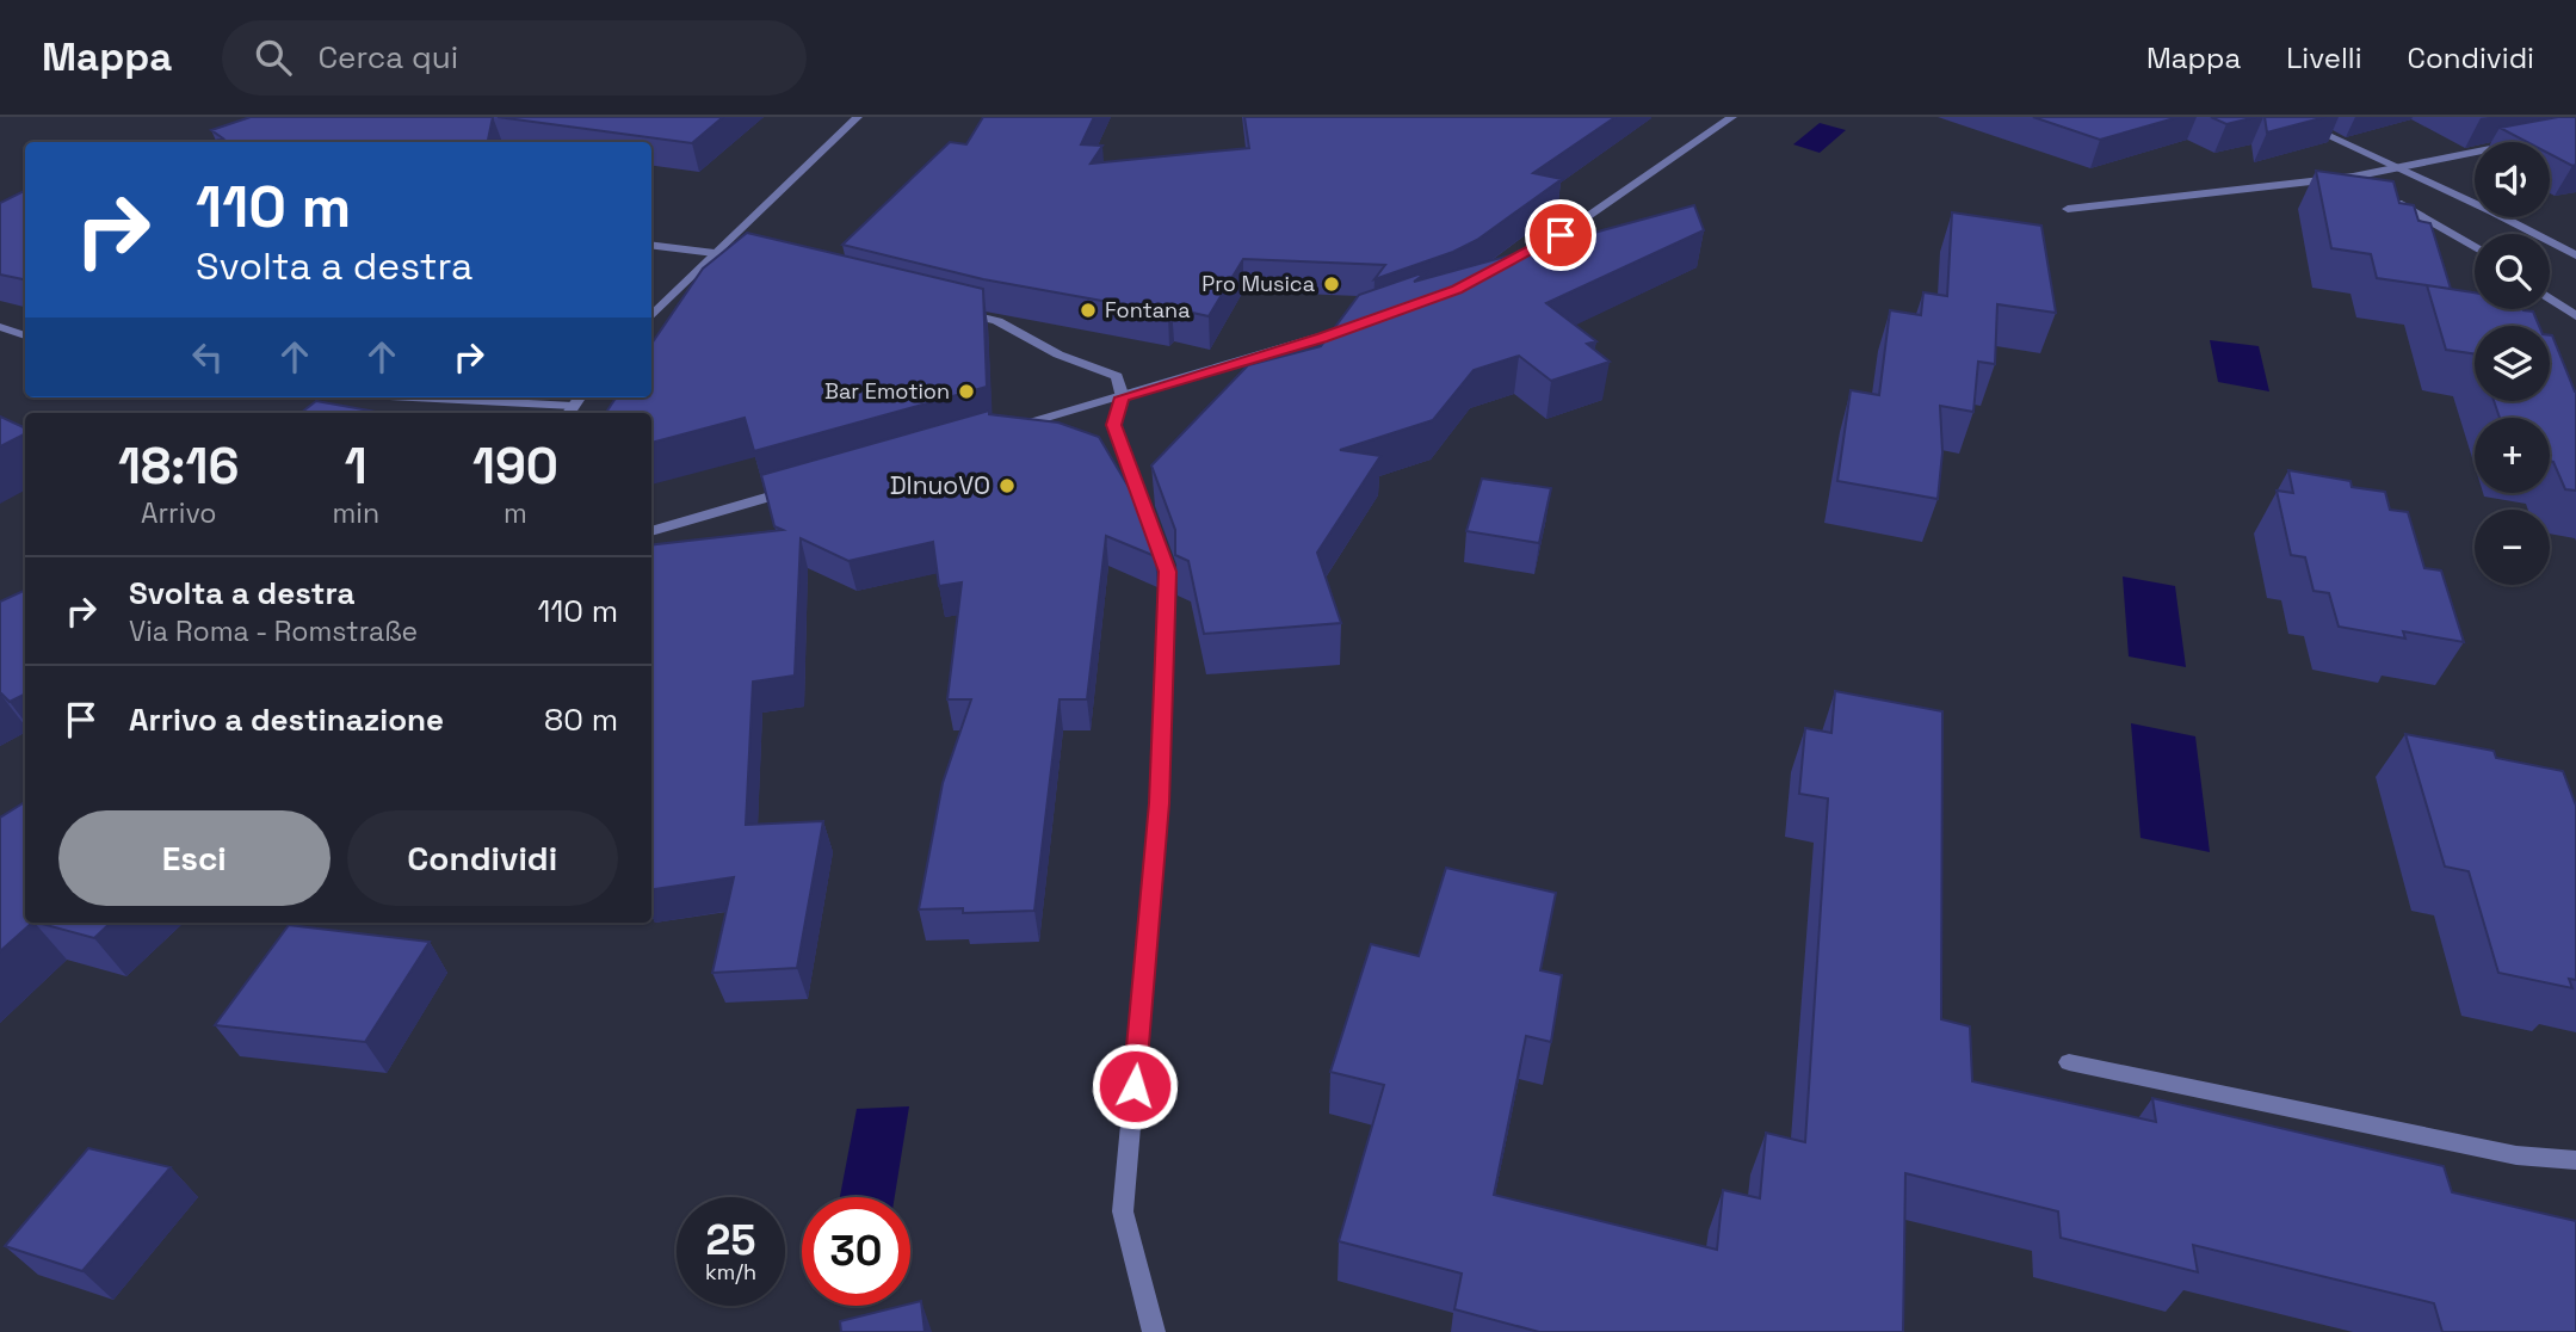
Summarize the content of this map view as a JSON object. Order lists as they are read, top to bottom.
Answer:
{
  "places": [
    "Pro Musica",
    "Fontana",
    "Bar Emotion",
    "DInuoVO"
  ],
  "page": {
    "header": "Mappa",
    "search": "Cerca qui",
    "nav": ["Mappa", "Livelli", "Condividi"],
    "map_buttons": ["+", "−"],
    "turn": ["110 m", "Svolta a destra"],
    "eta": [
      "18:16",
      "Arrivo",
      "1",
      "min",
      "190",
      "m"
    ],
    "list": [
      {
        "name": "Svolta a destra",
        "note": "Via Roma - Romstraße",
        "value": "110 m"
      },
      {
        "name": "Arrivo a destinazione",
        "value": "80 m"
      }
    ],
    "buttons": ["Esci", "Condividi"],
    "speed": "25 km/h",
    "limit": "30"
  }
}
